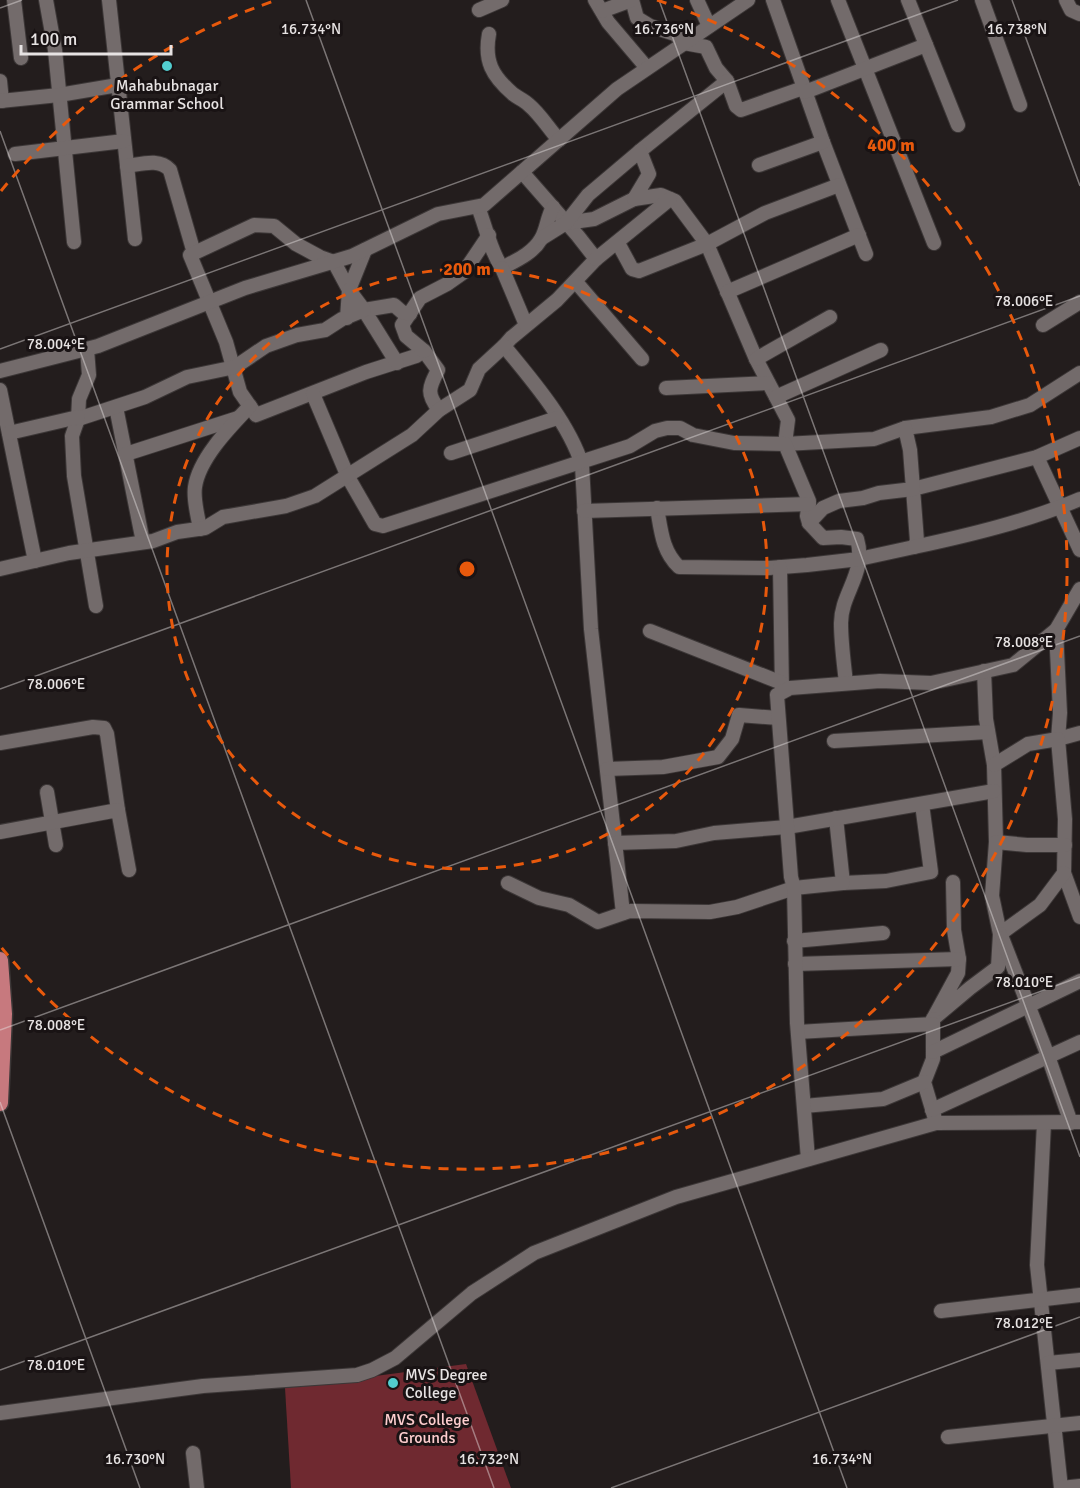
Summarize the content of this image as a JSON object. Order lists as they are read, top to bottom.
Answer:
{
  "parks": ["MVS College Grounds"],
  "places": ["Mahabubnagar Grammar School", "MVS Degree College"],
  "scale_bar": "100 m",
  "coordinates": [
    "16.734°N",
    "16.736°N",
    "16.738°N",
    "78.006°E",
    "78.004°E",
    "78.008°E",
    "78.010°E",
    "78.012°E",
    "16.730°N",
    "16.732°N"
  ],
  "rings": ["400 m", "200 m"]
}
